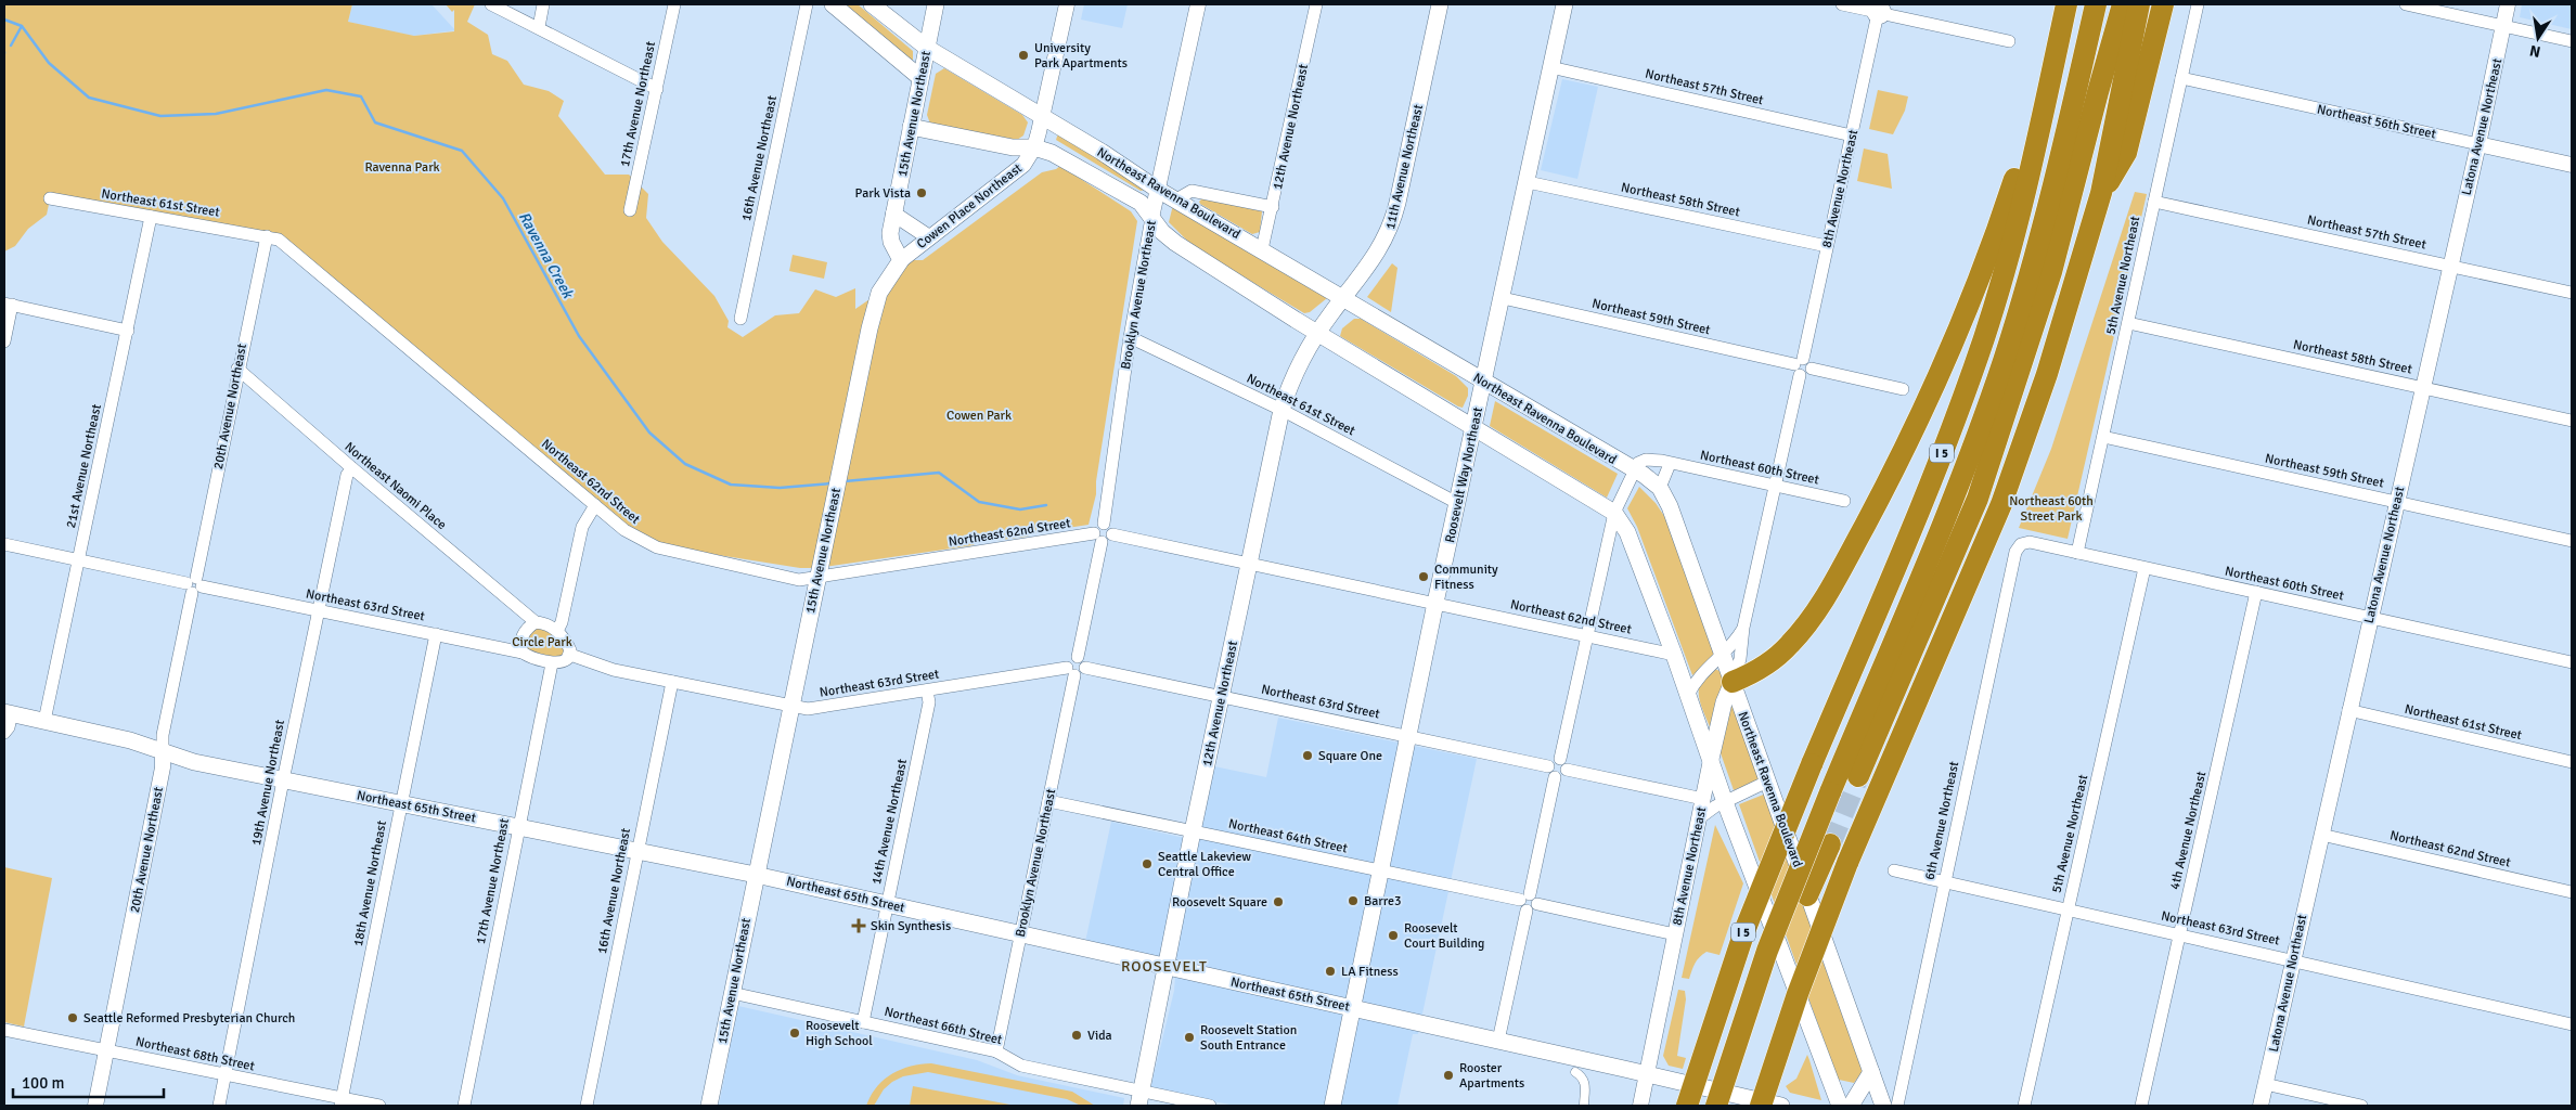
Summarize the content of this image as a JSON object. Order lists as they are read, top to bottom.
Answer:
{
  "streets": {
    "highway": ["I 5"],
    "main road": [
      "15th Avenue Northeast",
      "12th Avenue Northeast",
      "11th Avenue Northeast",
      "8th Avenue Northeast",
      "Northeast Ravenna Boulevard",
      "Roosevelt Way Northeast",
      "Northeast 65th Street"
    ],
    "street": [
      "Northeast 57th Street",
      "17th Avenue Northeast",
      "Northeast 56th Street",
      "Latona Avenue Northeast",
      "16th Avenue Northeast",
      "Northeast 58th Street",
      "Northeast 61st Street",
      "Cowen Place Northeast",
      "5th Avenue Northeast",
      "Brooklyn Avenue Northeast",
      "Northeast 59th Street",
      "20th Avenue Northeast",
      "21st Avenue Northeast",
      "Northeast 60th Street",
      "Northeast 62nd Street",
      "Northeast Naomi Place",
      "Northeast 63rd Street",
      "19th Avenue Northeast",
      "6th Avenue Northeast",
      "14th Avenue Northeast",
      "4th Avenue Northeast",
      "Northeast 64th Street",
      "18th Avenue Northeast",
      "Northeast 66th Street",
      "Northeast 68th Street"
    ]
  },
  "crossings": [
    ["Northeast 57th Street", "Latona Avenue Northeast"],
    ["Northeast 57th Street", "8th Avenue Northeast"],
    ["Northeast 57th Street", "5th Avenue Northeast"],
    ["Northeast 57th Street", "Roosevelt Way Northeast"],
    ["17th Avenue Northeast", "Northeast Naomi Place"],
    ["17th Avenue Northeast", "Northeast 63rd Street"],
    ["17th Avenue Northeast", "Northeast 65th Street"],
    ["15th Avenue Northeast", "Northeast Ravenna Boulevard"],
    ["15th Avenue Northeast", "Cowen Place Northeast"],
    ["15th Avenue Northeast", "Northeast 62nd Street"],
    ["15th Avenue Northeast", "Northeast 63rd Street"],
    ["15th Avenue Northeast", "Northeast 65th Street"],
    ["15th Avenue Northeast", "Northeast 66th Street"],
    ["Northeast 56th Street", "Latona Avenue Northeast"],
    ["Northeast 56th Street", "5th Avenue Northeast"],
    ["12th Avenue Northeast", "11th Avenue Northeast"],
    ["12th Avenue Northeast", "Northeast Ravenna Boulevard"],
    ["12th Avenue Northeast", "Northeast 61st Street"],
    ["12th Avenue Northeast", "Northeast 62nd Street"],
    ["12th Avenue Northeast", "Northeast 63rd Street"],
    ["12th Avenue Northeast", "Northeast 65th Street"],
    ["12th Avenue Northeast", "Northeast 64th Street"],
    ["12th Avenue Northeast", "Northeast 66th Street"],
    ["Latona Avenue Northeast", "Northeast 58th Street"],
    ["Latona Avenue Northeast", "Northeast 61st Street"],
    ["Latona Avenue Northeast", "Northeast 59th Street"],
    ["Latona Avenue Northeast", "Northeast 60th Street"],
    ["Latona Avenue Northeast", "Northeast 62nd Street"],
    ["Latona Avenue Northeast", "Northeast 63rd Street"],
    ["16th Avenue Northeast", "Northeast 63rd Street"],
    ["16th Avenue Northeast", "Northeast 65th Street"],
    ["11th Avenue Northeast", "Northeast Ravenna Boulevard"],
    ["8th Avenue Northeast", "Northeast Ravenna Boulevard"],
    ["8th Avenue Northeast", "Northeast 58th Street"],
    ["8th Avenue Northeast", "Northeast 59th Street"],
    ["8th Avenue Northeast", "Northeast 60th Street"],
    ["8th Avenue Northeast", "Northeast 65th Street"],
    ["8th Avenue Northeast", "Northeast 64th Street"],
    ["Northeast Ravenna Boulevard", "Cowen Place Northeast"],
    ["Northeast Ravenna Boulevard", "Brooklyn Avenue Northeast"],
    ["Northeast Ravenna Boulevard", "Northeast 60th Street"],
    ["Northeast Ravenna Boulevard", "Roosevelt Way Northeast"],
    ["Northeast Ravenna Boulevard", "Northeast 62nd Street"],
    ["Northeast 58th Street", "5th Avenue Northeast"],
    ["Northeast 58th Street", "Roosevelt Way Northeast"],
    ["Northeast 61st Street", "Brooklyn Avenue Northeast"],
    ["Northeast 61st Street", "20th Avenue Northeast"],
    ["Northeast 61st Street", "21st Avenue Northeast"],
    ["Northeast 61st Street", "Roosevelt Way Northeast"],
    ["Northeast 61st Street", "Northeast 62nd Street"],
    ["5th Avenue Northeast", "Northeast 59th Street"],
    ["5th Avenue Northeast", "Northeast 60th Street"],
    ["5th Avenue Northeast", "Northeast 63rd Street"],
    ["Brooklyn Avenue Northeast", "Northeast 62nd Street"],
    ["Brooklyn Avenue Northeast", "Northeast 63rd Street"],
    ["Brooklyn Avenue Northeast", "Northeast 65th Street"],
    ["Brooklyn Avenue Northeast", "Northeast 64th Street"],
    ["Brooklyn Avenue Northeast", "Northeast 66th Street"],
    ["Northeast 59th Street", "Roosevelt Way Northeast"],
    ["20th Avenue Northeast", "Northeast 62nd Street"],
    ["20th Avenue Northeast", "Northeast Naomi Place"],
    ["20th Avenue Northeast", "Northeast 63rd Street"],
    ["20th Avenue Northeast", "Northeast 65th Street"],
    ["20th Avenue Northeast", "Northeast 68th Street"],
    ["21st Avenue Northeast", "Northeast 63rd Street"],
    ["21st Avenue Northeast", "Northeast 65th Street"],
    ["Northeast 60th Street", "6th Avenue Northeast"],
    ["Northeast 60th Street", "4th Avenue Northeast"],
    ["Roosevelt Way Northeast", "Northeast 62nd Street"],
    ["Roosevelt Way Northeast", "Northeast 63rd Street"],
    ["Roosevelt Way Northeast", "Northeast 65th Street"],
    ["Roosevelt Way Northeast", "Northeast 64th Street"],
    ["Northeast Naomi Place", "Northeast 63rd Street"],
    ["Northeast Naomi Place", "19th Avenue Northeast"],
    ["Northeast 63rd Street", "19th Avenue Northeast"],
    ["Northeast 63rd Street", "6th Avenue Northeast"],
    ["Northeast 63rd Street", "14th Avenue Northeast"],
    ["Northeast 63rd Street", "4th Avenue Northeast"],
    ["Northeast 63rd Street", "18th Avenue Northeast"],
    ["19th Avenue Northeast", "Northeast 65th Street"],
    ["19th Avenue Northeast", "Northeast 68th Street"],
    ["Northeast 65th Street", "14th Avenue Northeast"],
    ["Northeast 65th Street", "18th Avenue Northeast"],
    ["14th Avenue Northeast", "Northeast 66th Street"],
    ["18th Avenue Northeast", "Northeast 68th Street"]
  ],
  "districts": ["ROOSEVELT"],
  "water": ["Ravenna Creek"],
  "parks": [
    "Ravenna Park",
    "Cowen Park",
    "Northeast 60th Street Park",
    "Circle Park"
  ],
  "places": {
    "other": [
      "University Park Apartments",
      "Park Vista",
      "Community Fitness",
      "Square One",
      "Seattle Lakeview Central Office",
      "Barre3",
      "Roosevelt Square",
      "Roosevelt Court Building",
      "LA Fitness",
      "Seattle Reformed Presbyterian Church",
      "Roosevelt High School",
      "Vida",
      "Roosevelt Station South Entrance",
      "Rooster Apartments"
    ],
    "health": ["Skin Synthesis"]
  },
  "scale_bar": "100 m",
  "north": "bottom"
}
